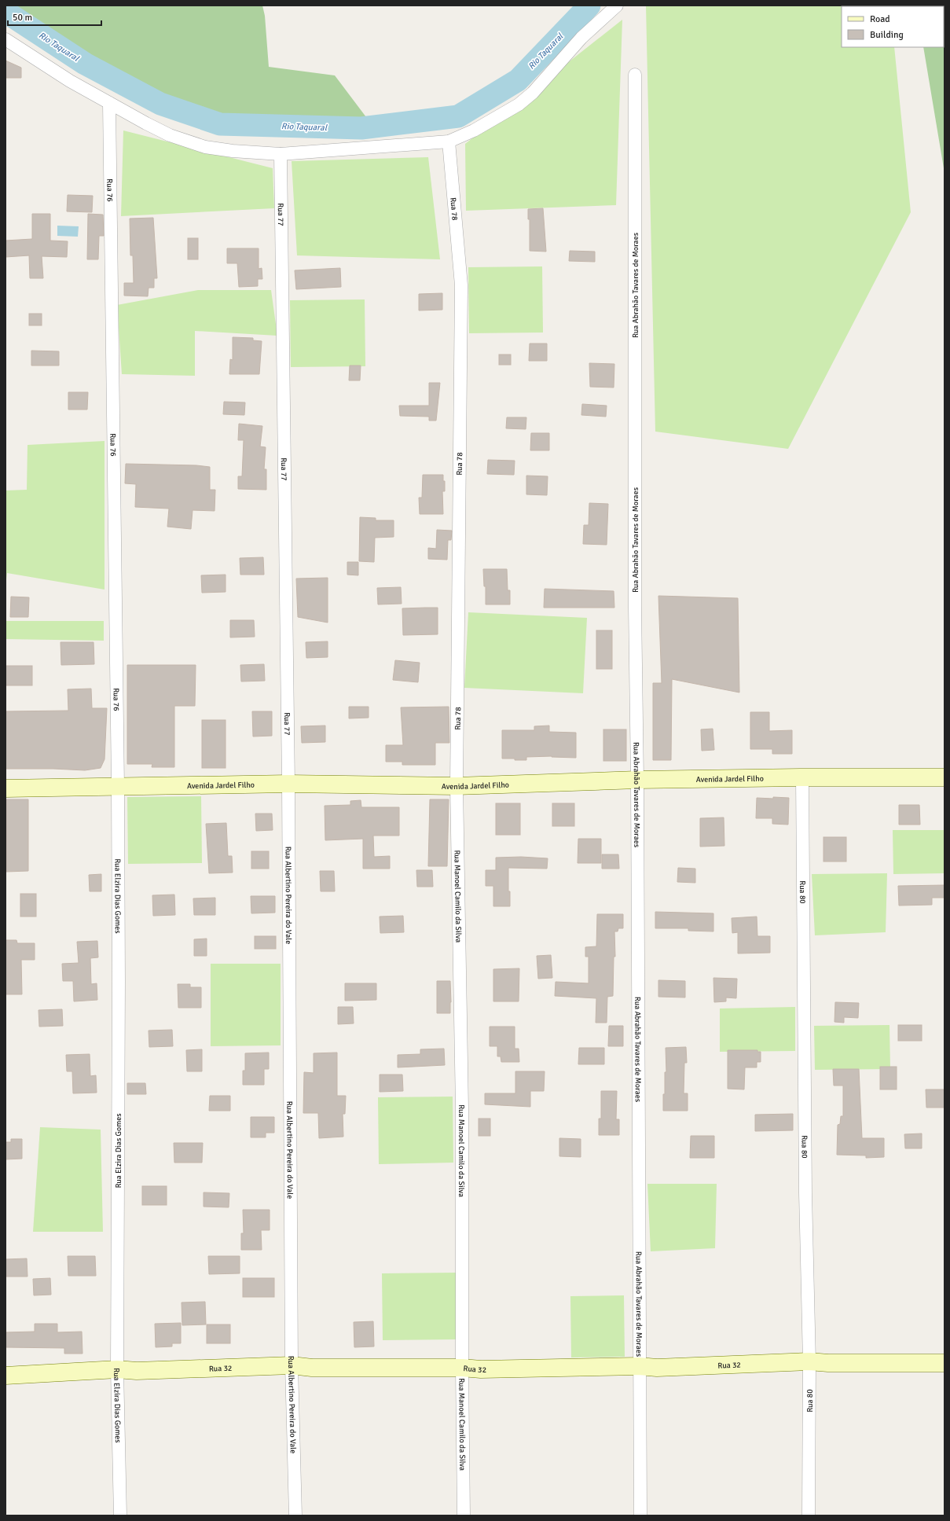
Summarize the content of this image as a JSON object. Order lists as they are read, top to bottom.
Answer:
{
  "streets": {
    "main road": ["Avenida Jardel Filho", "Rua 32"],
    "street": [
      "Rua 76",
      "Rua 78",
      "Rua 77",
      "Rua Abrahão Tavares de Moraes",
      "Rua 80",
      "Rua Albertino Pereira do Vale",
      "Rua Elzira Dias Gomes",
      "Rua Manoel Camilo da Silva"
    ]
  },
  "crossings": [
    ["Rua 76", "Avenida Jardel Filho"],
    ["Rua 76", "Rua Elzira Dias Gomes"],
    ["Rua 78", "Avenida Jardel Filho"],
    ["Rua 78", "Rua Manoel Camilo da Silva"],
    ["Rua 77", "Avenida Jardel Filho"],
    ["Rua 77", "Rua Albertino Pereira do Vale"],
    ["Rua Abrahão Tavares de Moraes", "Avenida Jardel Filho"],
    ["Rua Abrahão Tavares de Moraes", "Rua 32"],
    ["Avenida Jardel Filho", "Rua 80"],
    ["Avenida Jardel Filho", "Rua Albertino Pereira do Vale"],
    ["Avenida Jardel Filho", "Rua Elzira Dias Gomes"],
    ["Avenida Jardel Filho", "Rua Manoel Camilo da Silva"],
    ["Rua 80", "Rua 32"],
    ["Rua Albertino Pereira do Vale", "Rua 32"],
    ["Rua Elzira Dias Gomes", "Rua 32"],
    ["Rua Manoel Camilo da Silva", "Rua 32"]
  ],
  "water": ["Rio Taquaral"],
  "legend": ["Road", "Building"],
  "scale_bar": "50 m"
}
